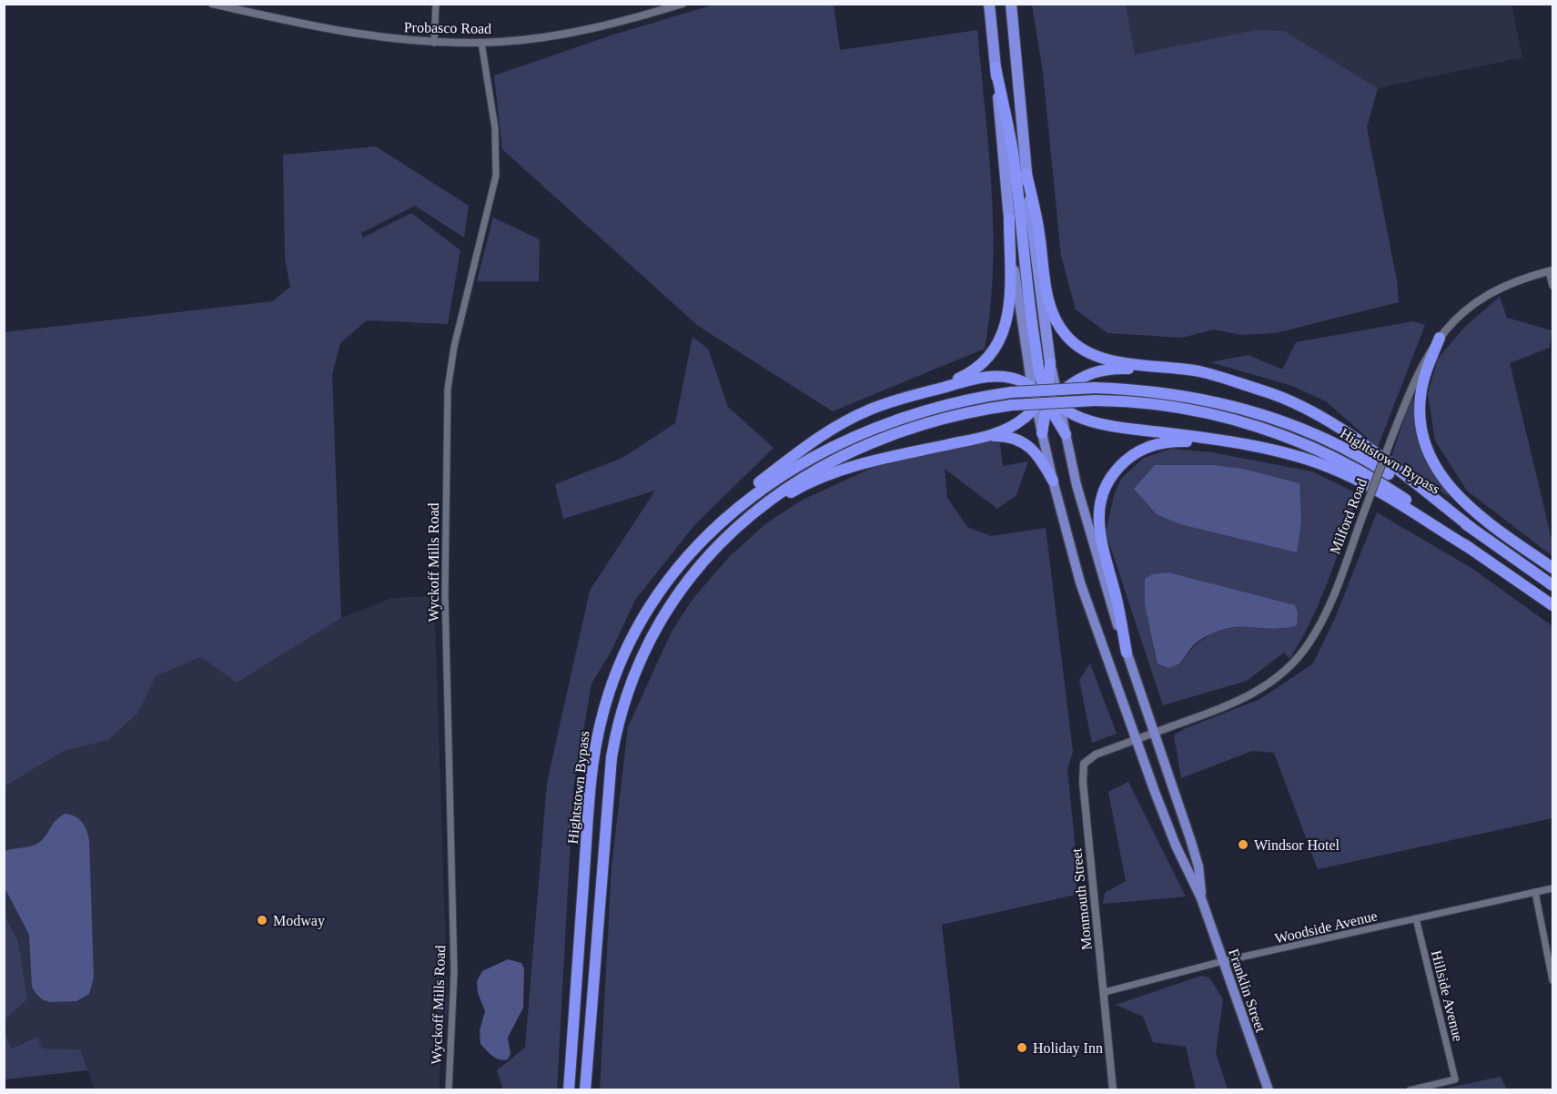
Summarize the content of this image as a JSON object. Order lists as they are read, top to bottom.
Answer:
{
  "streets": {
    "highway": ["Hightstown Bypass"],
    "main road": ["Franklin Street"],
    "street": [
      "Probasco Road",
      "Milford Road",
      "Wyckoff Mills Road",
      "Monmouth Street",
      "Woodside Avenue",
      "Hillside Avenue"
    ]
  },
  "crossings": [
    ["Probasco Road", "Wyckoff Mills Road"],
    ["Milford Road", "Monmouth Street"],
    ["Monmouth Street", "Woodside Avenue"],
    ["Woodside Avenue", "Franklin Street"],
    ["Woodside Avenue", "Hillside Avenue"]
  ],
  "places": ["Windsor Hotel", "Modway", "Holiday Inn"]
}
